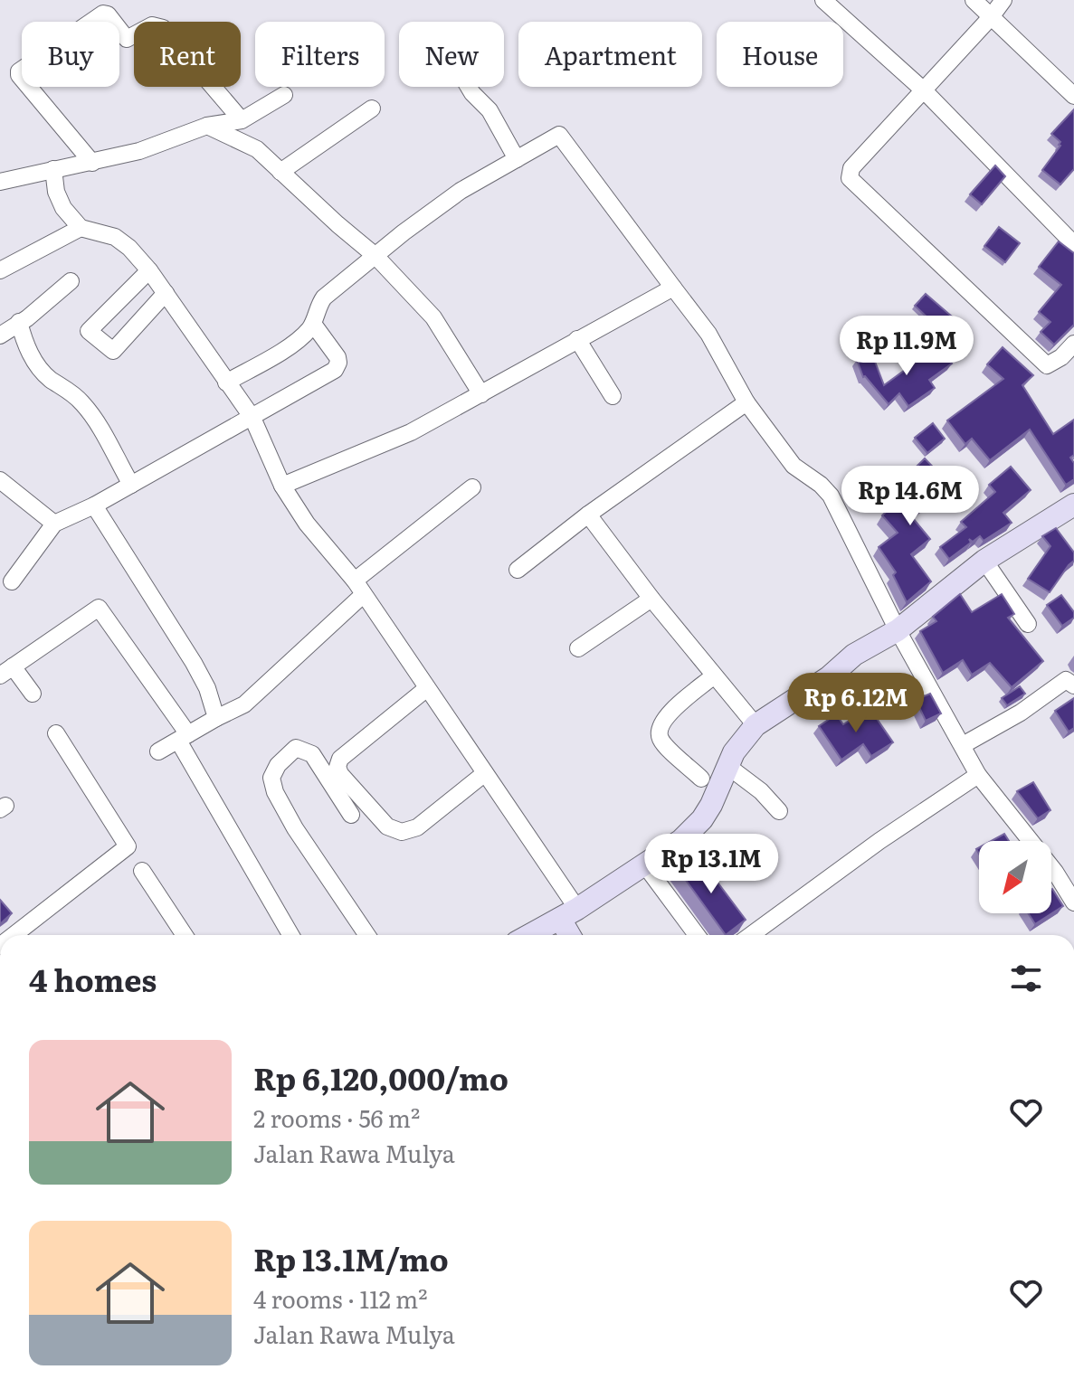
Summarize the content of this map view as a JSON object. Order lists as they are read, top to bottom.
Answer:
{
  "north": "bottom left",
  "page": {
    "chip": [
      "Buy",
      "Rent",
      "Filters",
      "New",
      "Apartment",
      "House"
    ],
    "price": [
      "Rp 11.9M",
      "Rp 14.6M",
      "Rp 6.12M",
      "Rp 13.1M"
    ],
    "heading": "4 homes",
    "list": [
      {
        "name": "Rp 6,120,000/mo",
        "note": "2 rooms · 56 m² · Jalan Rawa Mulya"
      },
      {
        "name": "Rp 13.1M/mo",
        "note": "4 rooms · 112 m² · Jalan Rawa Mulya"
      }
    ]
  }
}
